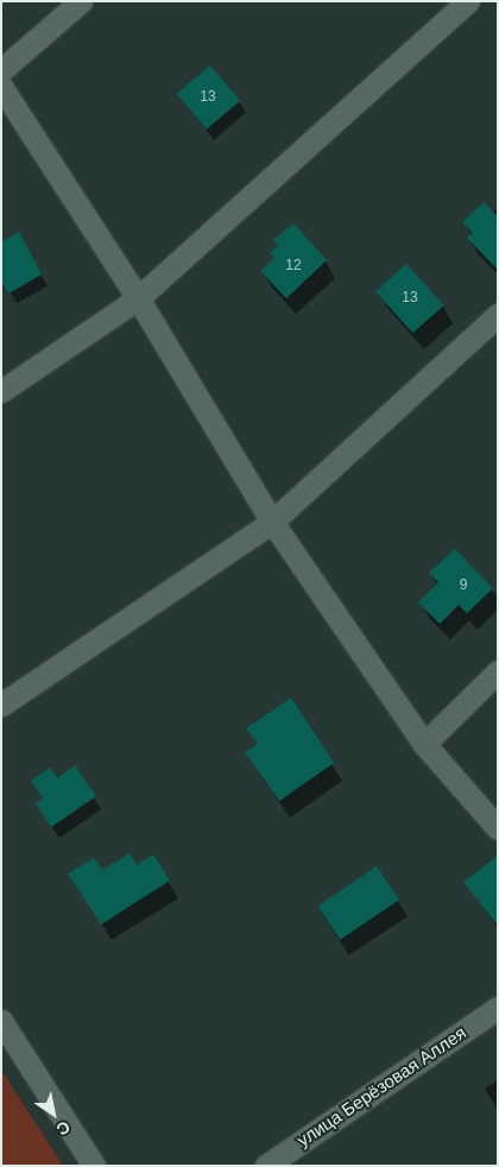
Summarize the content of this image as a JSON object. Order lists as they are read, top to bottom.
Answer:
{
  "streets": {
    "street": ["улица Берёзовая Аллея"]
  },
  "house_numbers": [
    "13",
    "12",
    "13",
    "9"
  ],
  "north": "bottom right"
}
